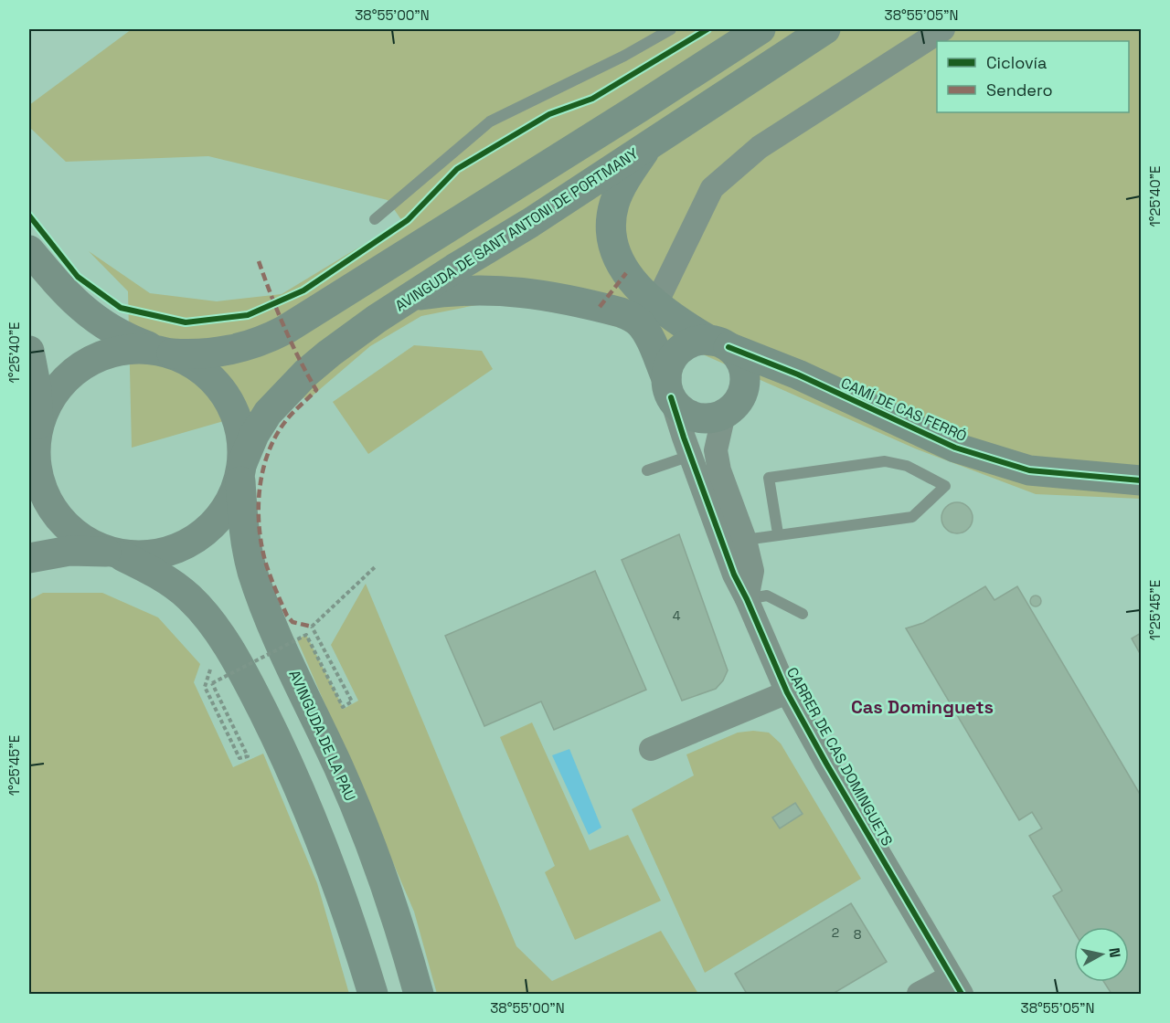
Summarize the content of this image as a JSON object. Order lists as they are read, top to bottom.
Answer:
{
  "streets": {
    "main road": ["AVINGUDA DE SANT ANTONI DE PORTMANY", "CAMÍ DE CAS FERRÓ", "AVINGUDA DE LA PAU"],
    "street": ["CARRER DE CAS DOMINGUETS"]
  },
  "crossings": [
    ["AVINGUDA DE SANT ANTONI DE PORTMANY", "CAMÍ DE CAS FERRÓ"],
    ["AVINGUDA DE SANT ANTONI DE PORTMANY", "AVINGUDA DE LA PAU"],
    ["CAMÍ DE CAS FERRÓ", "CARRER DE CAS DOMINGUETS"]
  ],
  "districts": ["Cas Dominguets"],
  "house_numbers": ["4", "2", "8"],
  "legend": ["Ciclovía", "Sendero"],
  "north": "right",
  "coordinates": [
    "38°55'00\"N",
    "38°55'05\"N",
    "1°25'40\"E",
    "1°25'45\"E"
  ]
}
